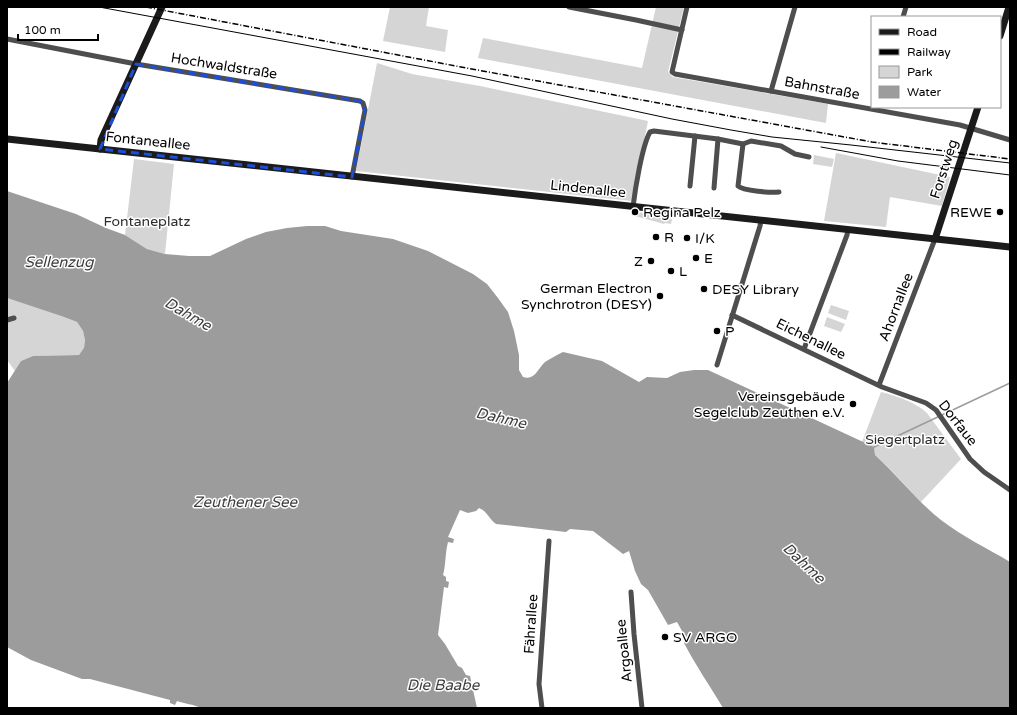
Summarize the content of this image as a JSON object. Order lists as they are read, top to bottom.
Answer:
{
  "streets": {
    "main road": ["Fontaneallee", "Forstweg", "Lindenallee"],
    "street": [
      "Hochwaldstraße",
      "Bahnstraße",
      "Ahornallee",
      "Eichenallee",
      "Dorfaue",
      "Fährallee",
      "Argoallee"
    ]
  },
  "crossings": [
    ["Hochwaldstraße", "Lindenallee"],
    ["Bahnstraße", "Forstweg"],
    ["Fontaneallee", "Lindenallee"],
    ["Forstweg", "Lindenallee"],
    ["Forstweg", "Ahornallee"],
    ["Lindenallee", "Ahornallee"],
    ["Ahornallee", "Eichenallee"],
    ["Ahornallee", "Dorfaue"],
    ["Eichenallee", "Dorfaue"]
  ],
  "water": [
    "Sellenzug",
    "Dahme",
    "Zeuthener See",
    "Die Baabe"
  ],
  "parks": ["Fontaneplatz", "Siegertplatz"],
  "places": [
    "Regina Pelz",
    "REWE",
    "R",
    "I/K",
    "E",
    "Z",
    "L",
    "DESY Library",
    "German Electron Synchrotron (DESY)",
    "P",
    "Vereinsgebäude Segelclub Zeuthen e.V.",
    "SV ARGO"
  ],
  "legend": [
    "Road",
    "Railway",
    "Park",
    "Water"
  ],
  "scale_bar": "100 m"
}
